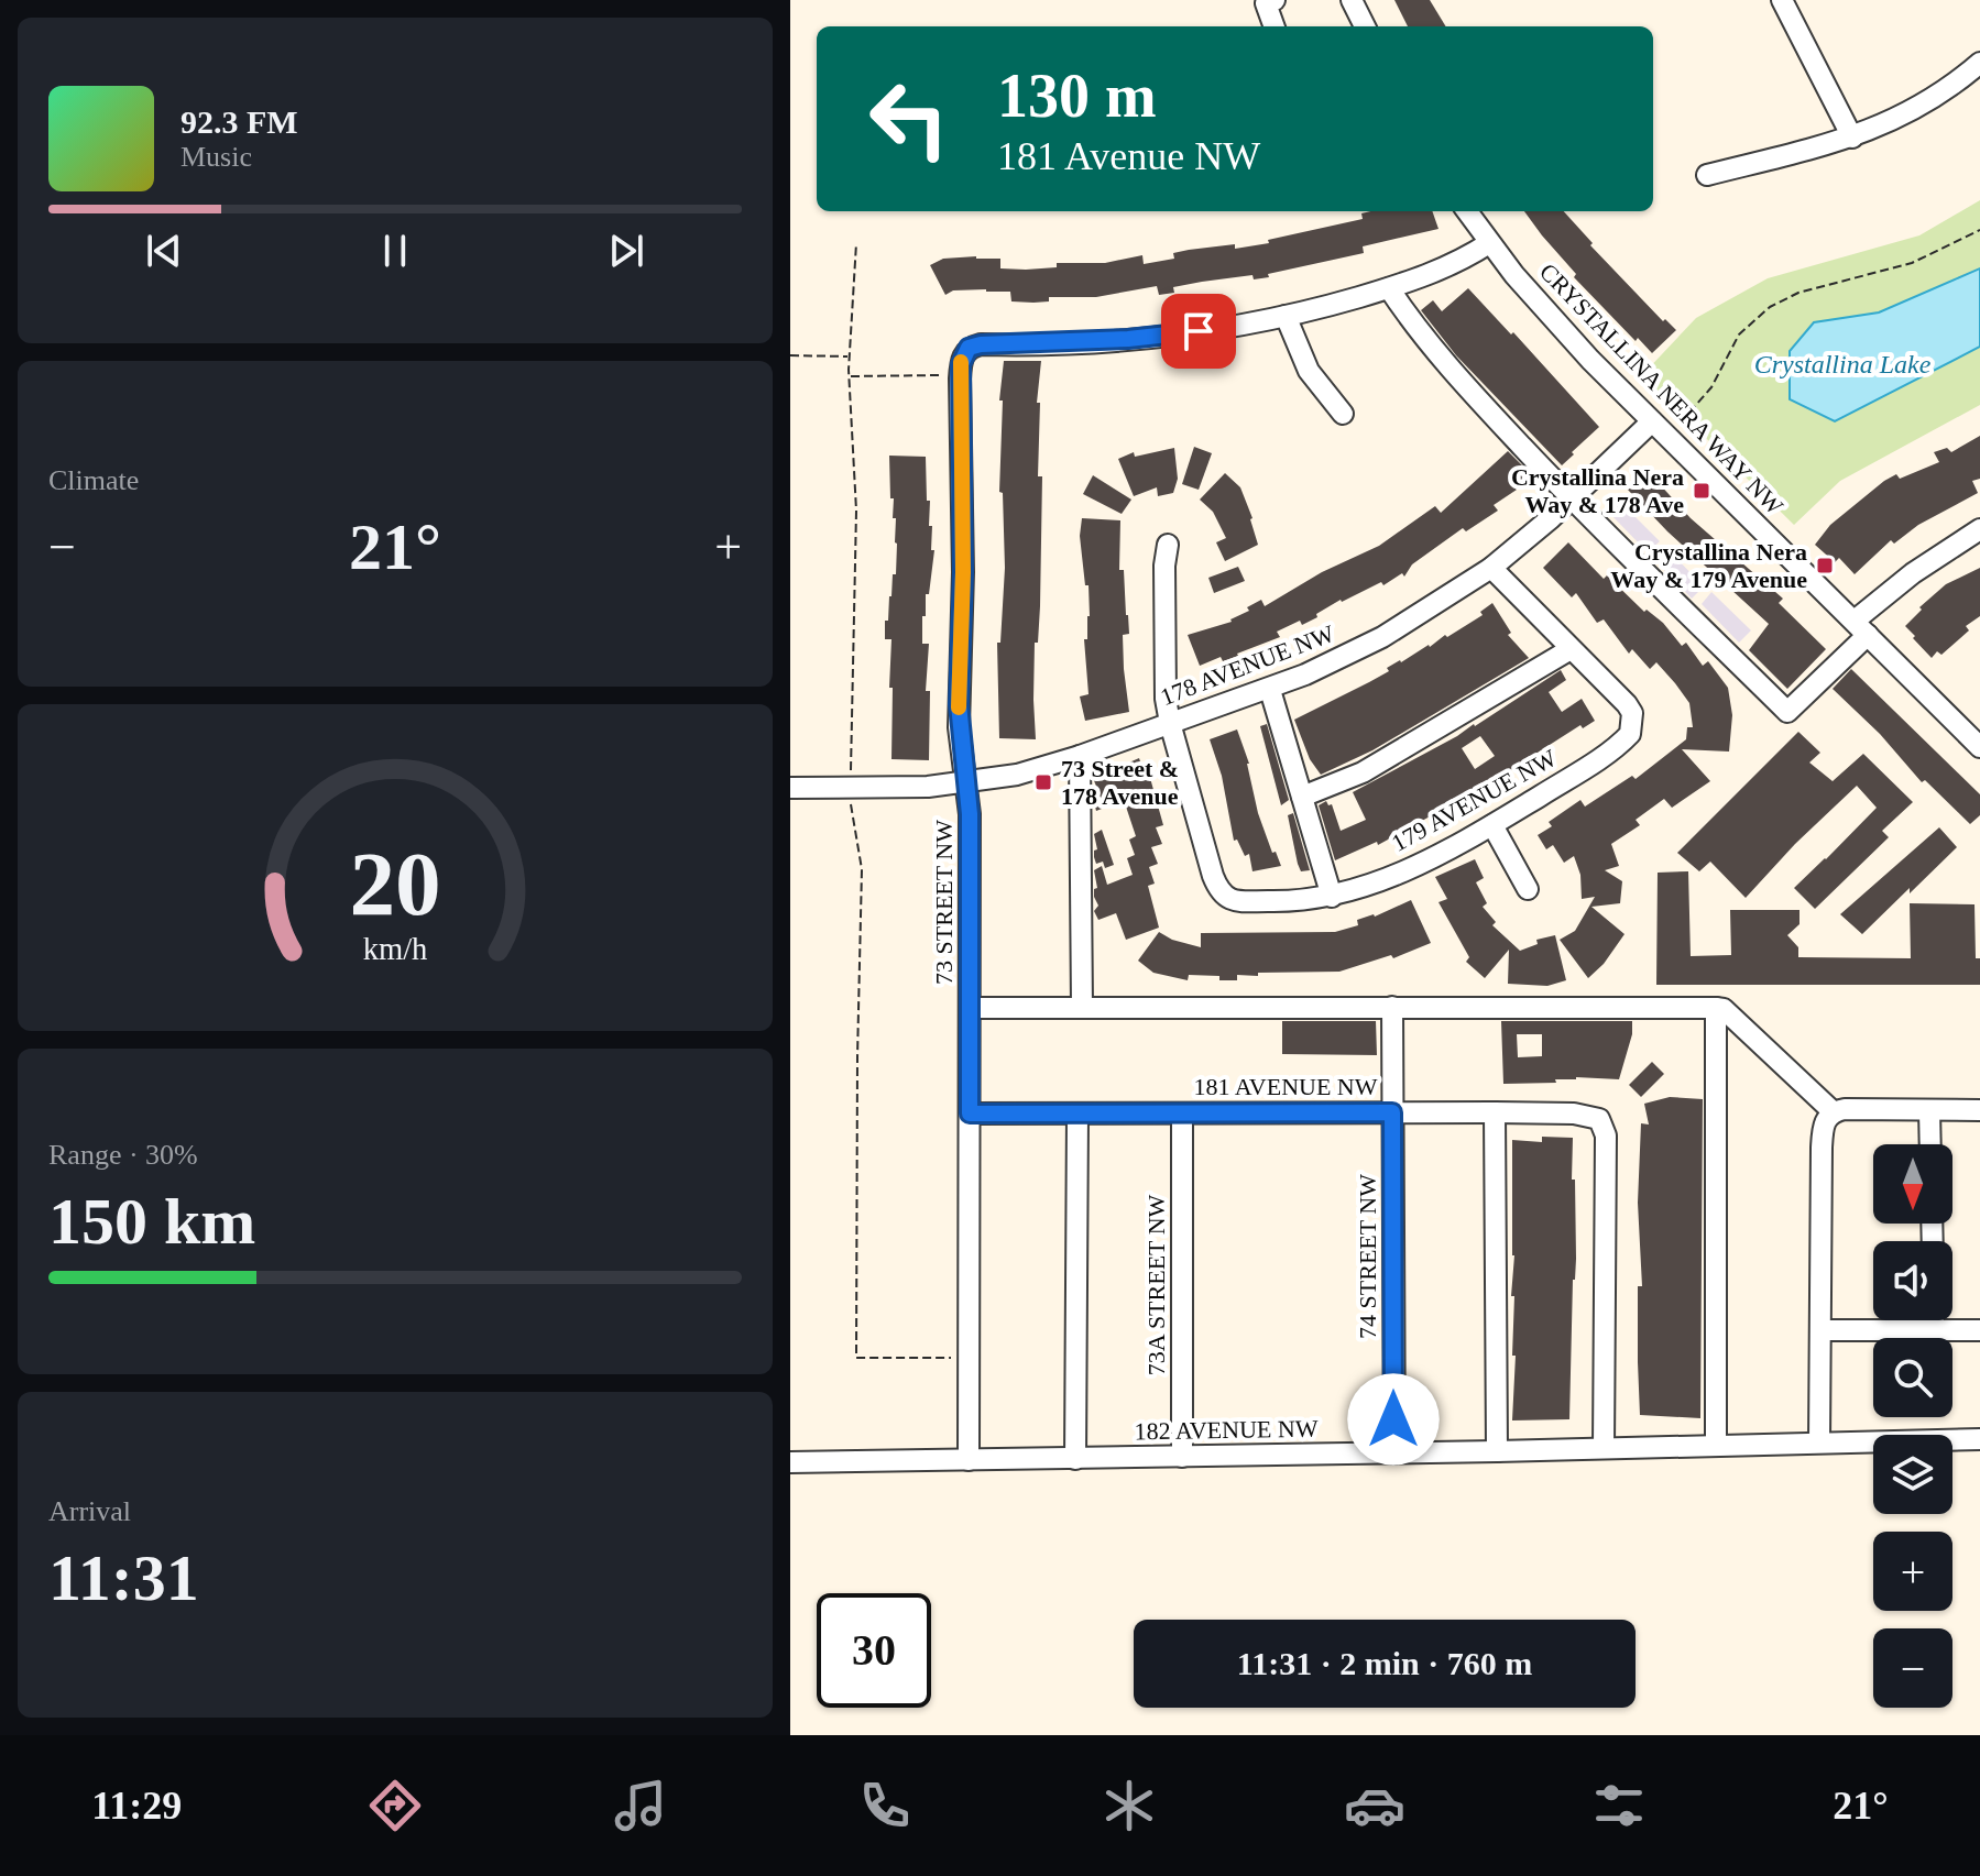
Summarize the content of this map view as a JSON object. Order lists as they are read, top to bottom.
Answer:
{
  "streets": {
    "street": [
      "CRYSTALLINA NERA WAY NW",
      "178 AVENUE NW",
      "179 AVENUE NW",
      "73 STREET NW",
      "181 AVENUE NW",
      "74 STREET NW",
      "73A STREET NW",
      "182 AVENUE NW"
    ]
  },
  "crossings": [
    ["CRYSTALLINA NERA WAY NW", "178 AVENUE NW"],
    ["178 AVENUE NW", "179 AVENUE NW"],
    ["178 AVENUE NW", "73 STREET NW"],
    ["73 STREET NW", "181 AVENUE NW"],
    ["73 STREET NW", "182 AVENUE NW"],
    ["181 AVENUE NW", "74 STREET NW"],
    ["181 AVENUE NW", "73A STREET NW"],
    ["181 AVENUE NW", "182 AVENUE NW"],
    ["74 STREET NW", "182 AVENUE NW"],
    ["73A STREET NW", "182 AVENUE NW"]
  ],
  "water": ["Crystallina Lake"],
  "places": {
    "transit": ["Crystallina Nera Way & 178 Ave", "Crystallina Nera Way & 179 Avenue", "73 Street & 178 Avenue"]
  },
  "north": "bottom",
  "page": {
    "turn": ["130 m", "181 Avenue NW"],
    "song": ["92.3 FM", "Music"],
    "tile": [
      "Climate",
      ["Range · 30%", "150 km"],
      ["Arrival", "11:31"]
    ],
    "heat": ["−", "21°", "+"],
    "map_buttons": ["+", "−"],
    "limit": "30",
    "trip": "11:31 · 2 min · 760 m",
    "tabs": ["11:29", "21°"],
    "gauge": ["20", "km/h"]
  }
}
